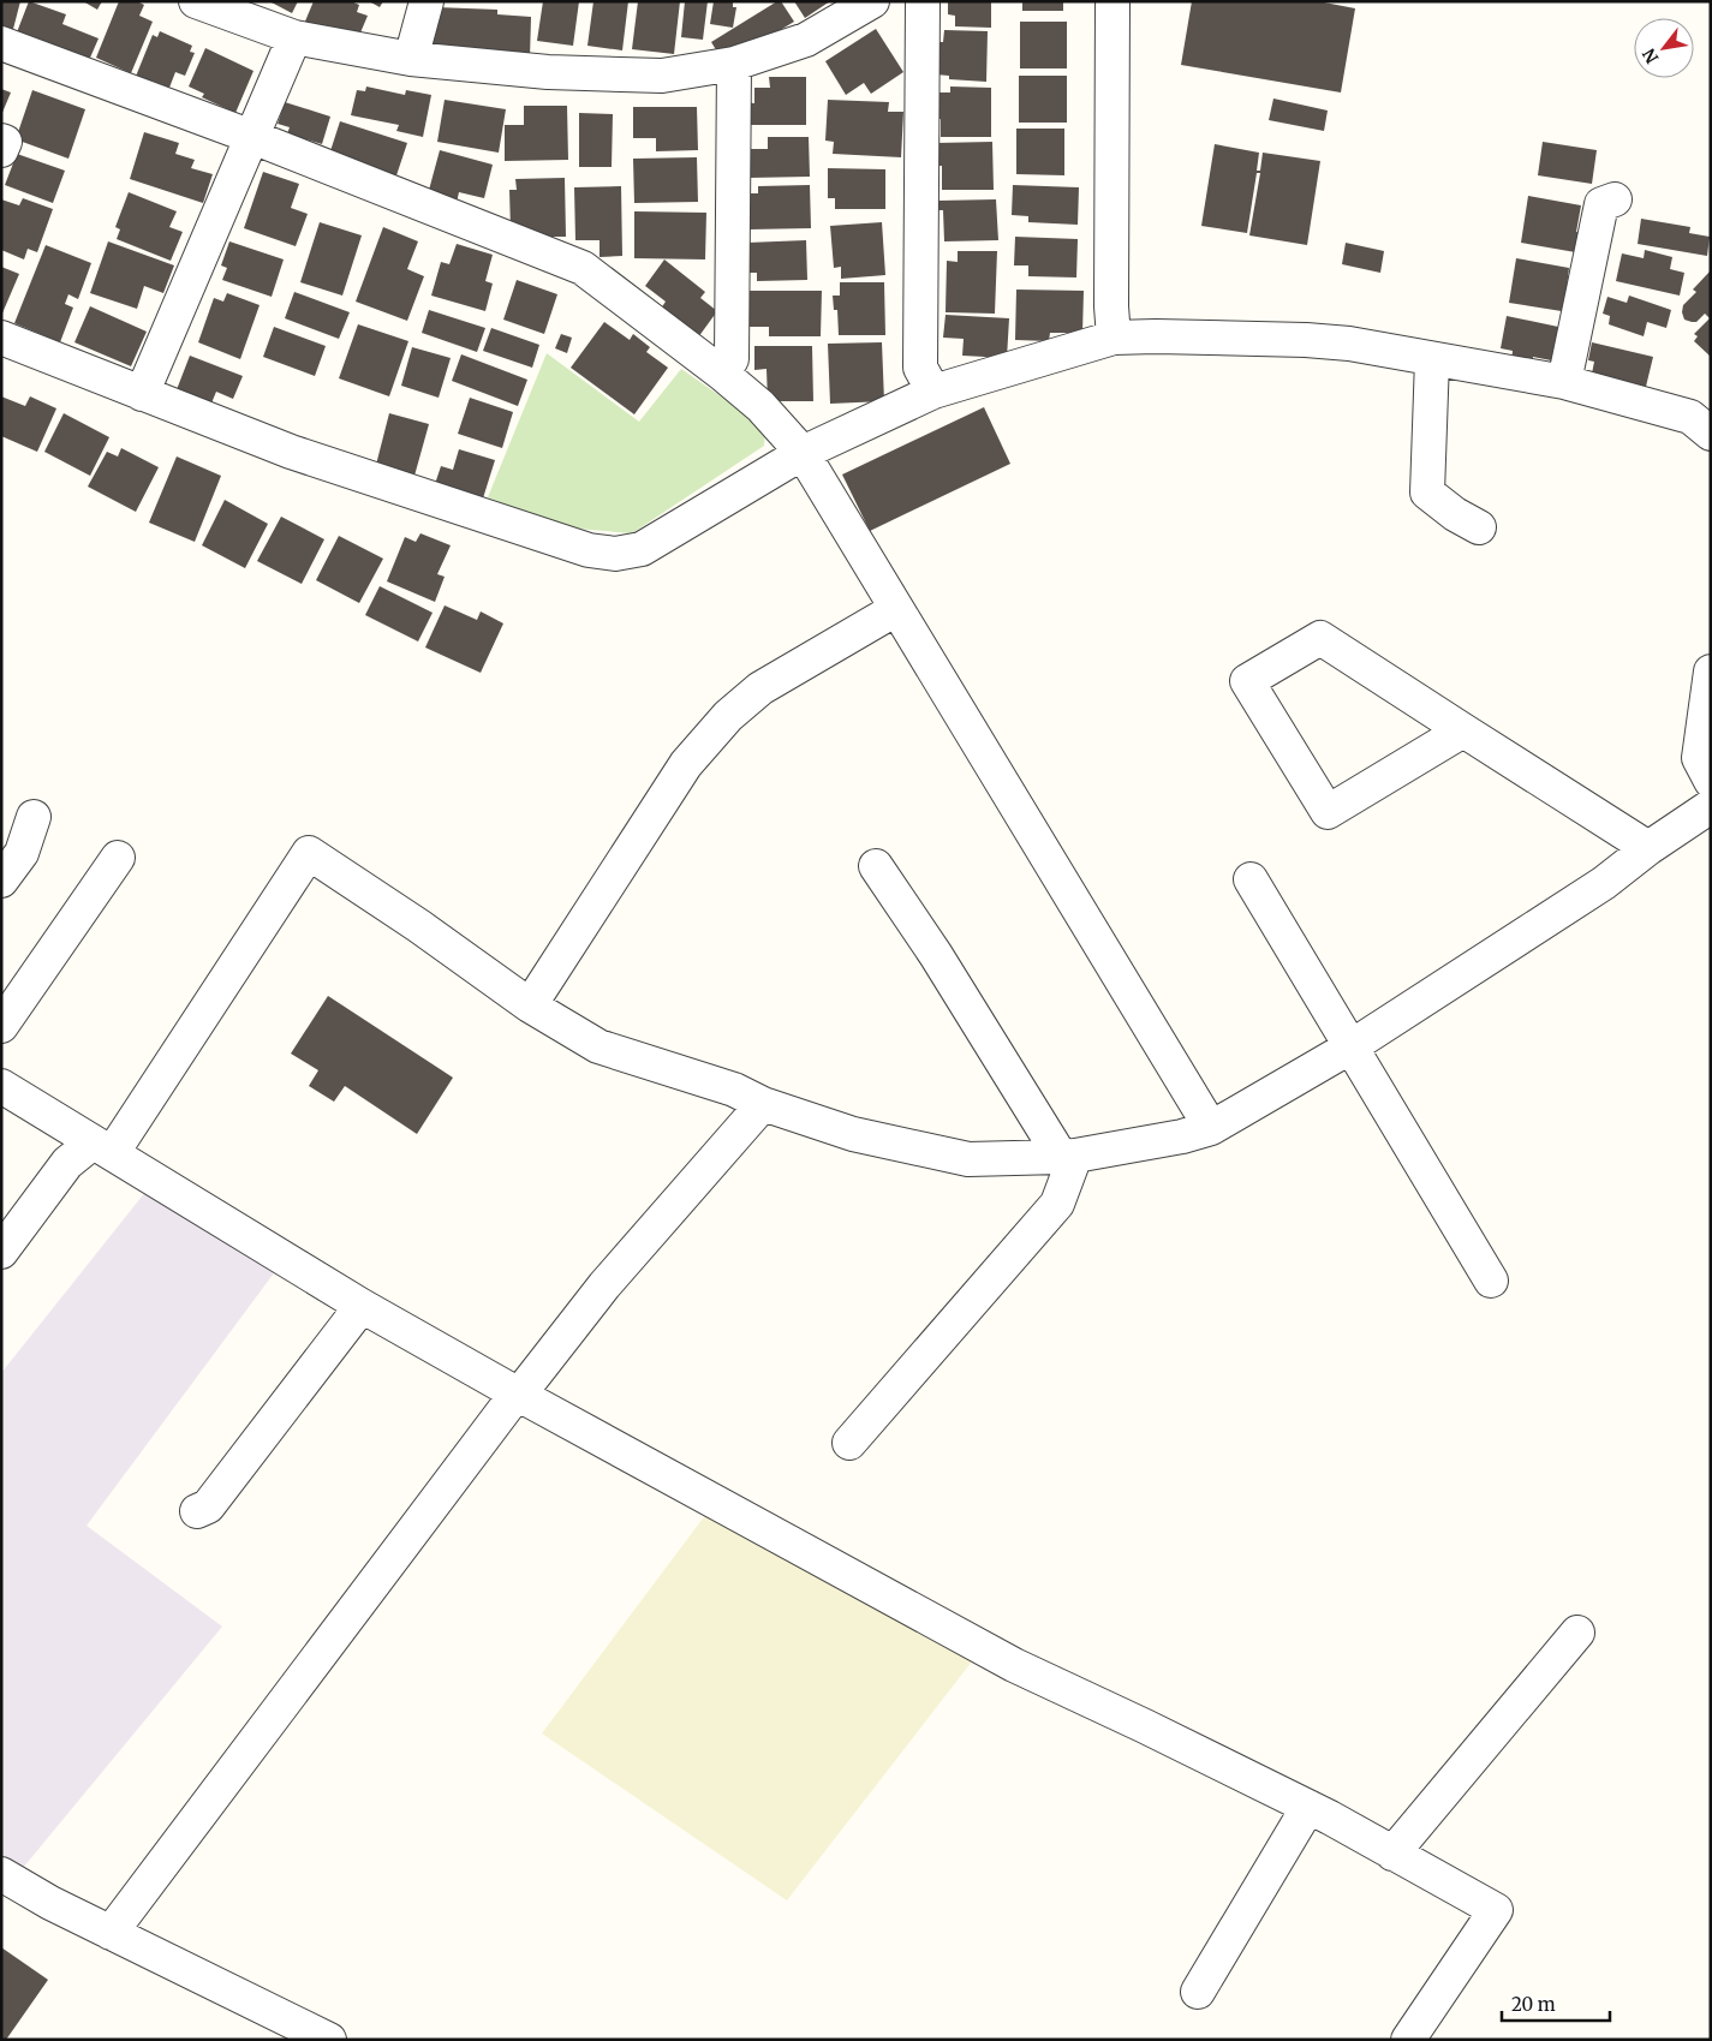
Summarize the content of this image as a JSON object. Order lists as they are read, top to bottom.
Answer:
{
  "scale_bar": "20 m",
  "north": "bottom left"
}
